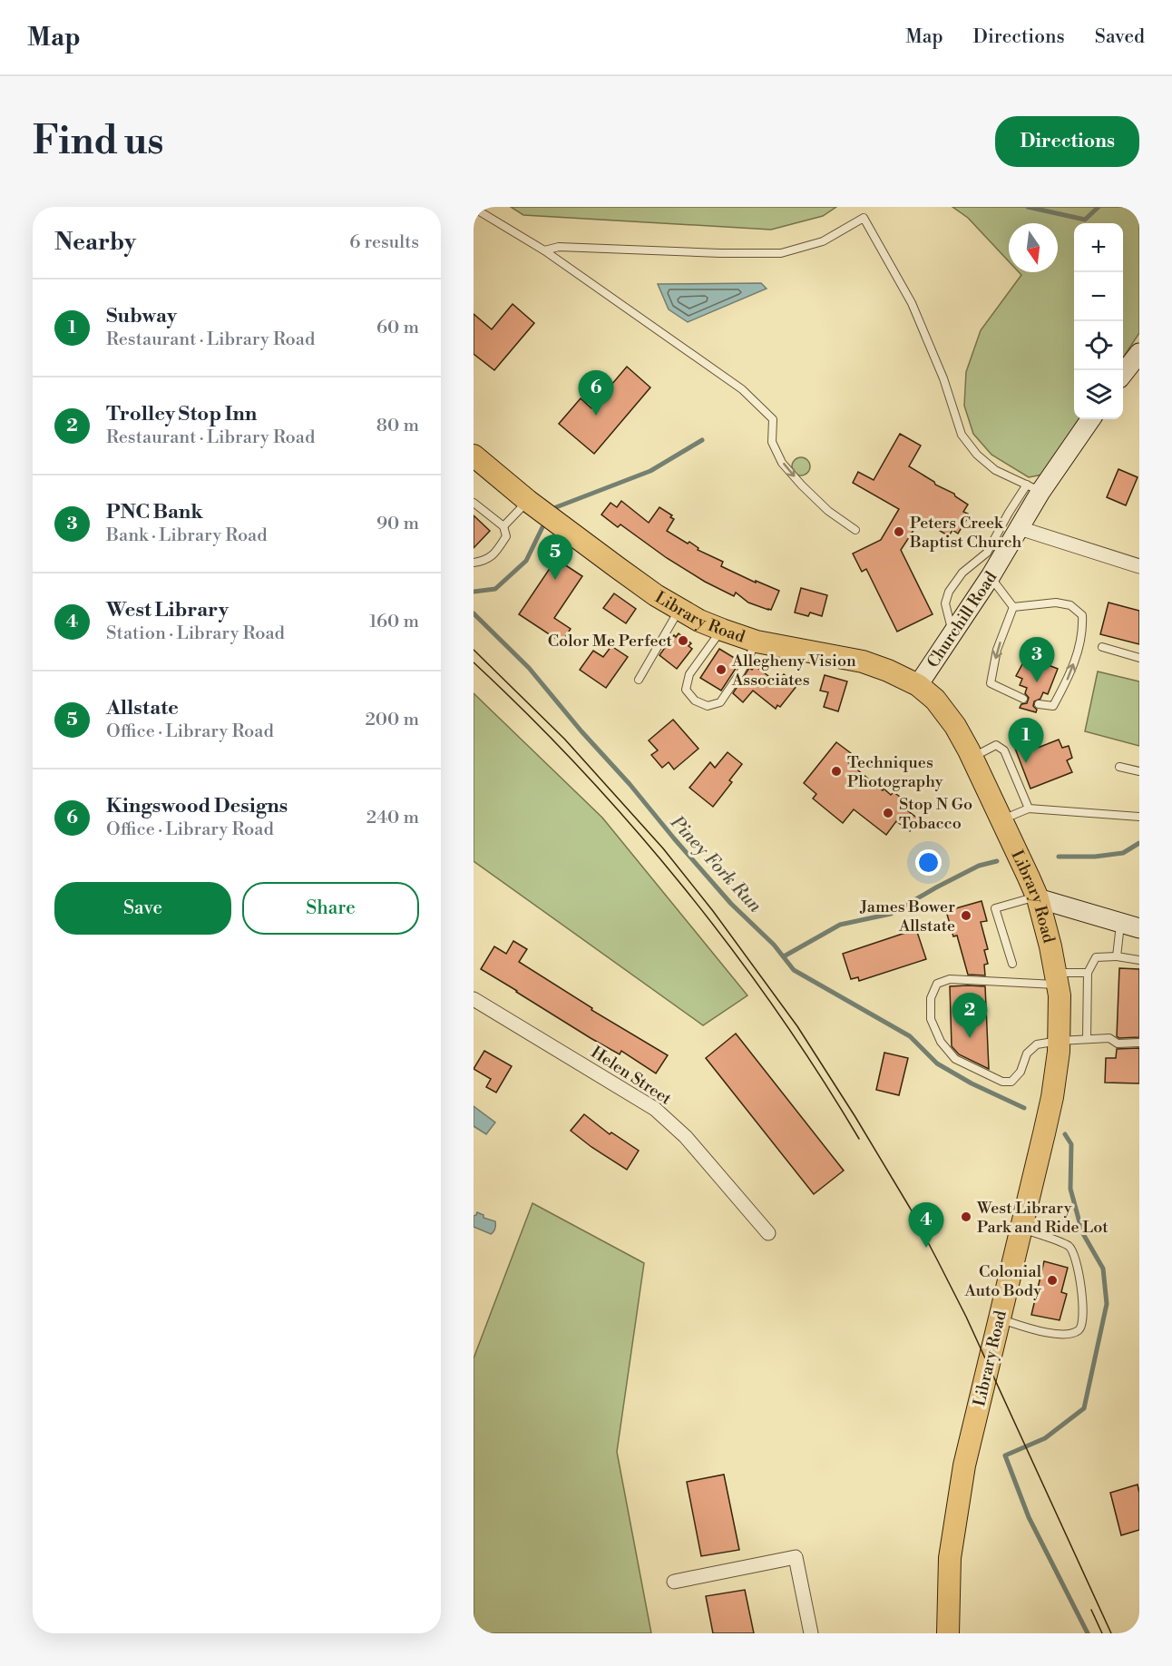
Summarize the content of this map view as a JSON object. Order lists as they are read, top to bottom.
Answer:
{
  "streets": {
    "main road": ["Library Road"],
    "street": ["Churchill Road", "Helen Street"]
  },
  "crossings": [
    ["Library Road", "Churchill Road"]
  ],
  "water": ["Piney Fork Run"],
  "places": [
    "Peters Creek Baptist Church",
    "Color Me Perfect",
    "Allegheny Vision Associates",
    "Techniques Photography",
    "Stop N Go Tobacco",
    "James Bower Allstate",
    "West Library Park and Ride Lot",
    "Colonial Auto Body"
  ],
  "north": "bottom",
  "page": {
    "header": "Map",
    "nav": ["Map", "Directions", "Saved"],
    "buttons": [
      "Directions",
      ["Save", "Share"]
    ],
    "title": "Find us",
    "heading": ["Nearby", "6 results"],
    "map_buttons": ["+", "−"],
    "list": [
      {
        "mark": "1",
        "name": "Subway",
        "note": "Restaurant · Library Road",
        "value": "60 m"
      },
      {
        "mark": "2",
        "name": "Trolley Stop Inn",
        "note": "Restaurant · Library Road",
        "value": "80 m"
      },
      {
        "mark": "3",
        "name": "PNC Bank",
        "note": "Bank · Library Road",
        "value": "90 m"
      },
      {
        "mark": "4",
        "name": "West Library",
        "note": "Station · Library Road",
        "value": "160 m"
      },
      {
        "mark": "5",
        "name": "Allstate",
        "note": "Office · Library Road",
        "value": "200 m"
      },
      {
        "mark": "6",
        "name": "Kingswood Designs",
        "note": "Office · Library Road",
        "value": "240 m"
      }
    ],
    "pins": [
      "6",
      "5",
      "3",
      "1",
      "2",
      "4"
    ]
  }
}
